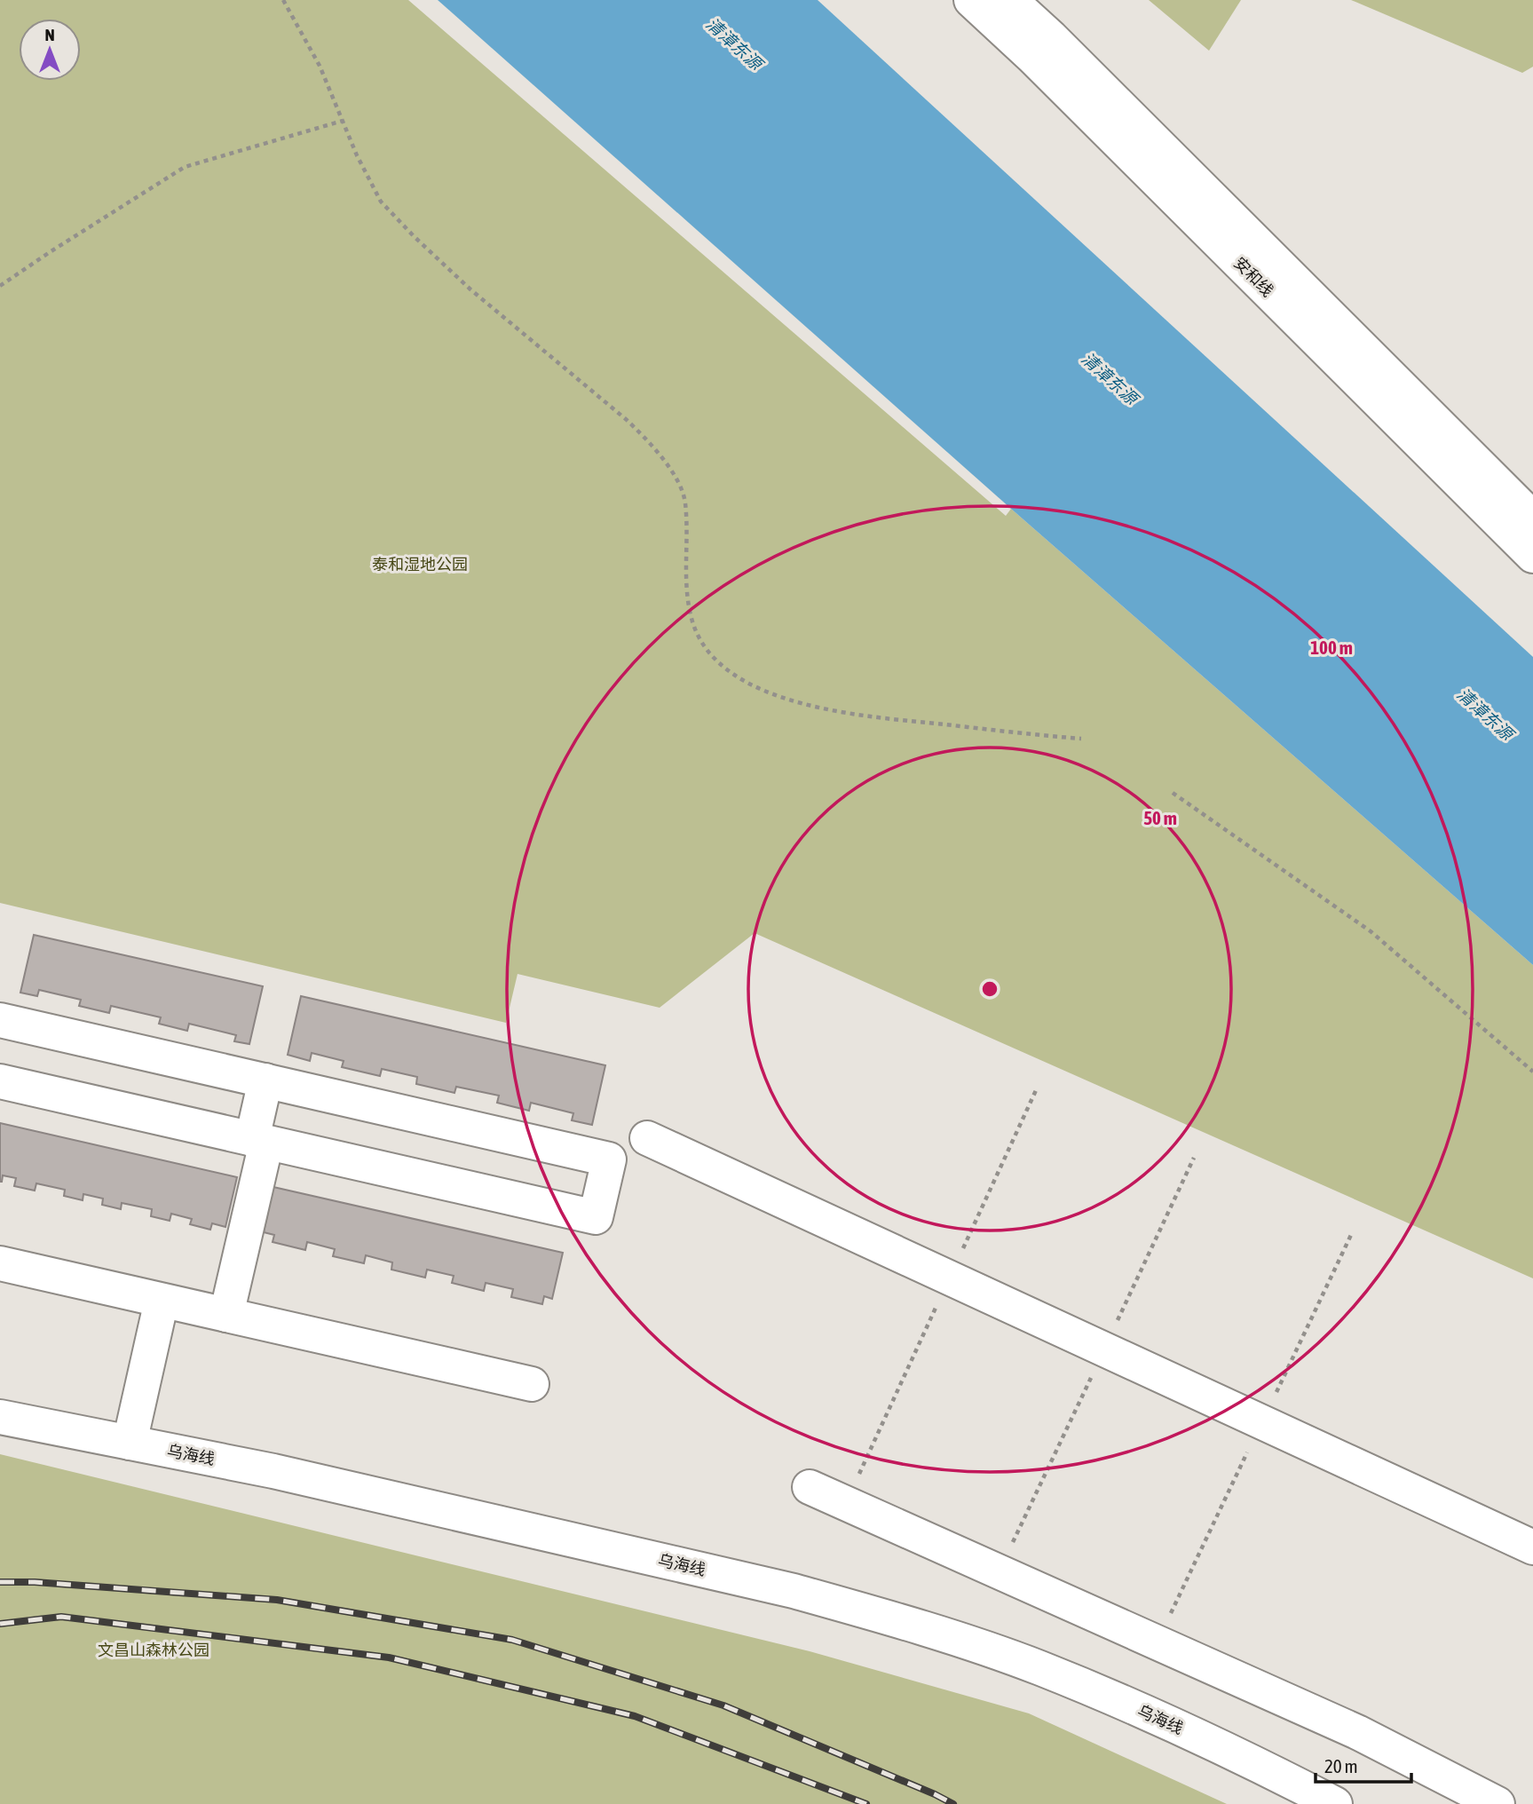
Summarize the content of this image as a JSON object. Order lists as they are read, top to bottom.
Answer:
{
  "streets": {
    "main road": ["安和线", "乌海线"]
  },
  "water": ["清漳东源"],
  "parks": ["泰和湿地公园", "文昌山森林公园"],
  "scale_bar": "20 m",
  "north": "top",
  "rings": ["100 m", "50 m"]
}
